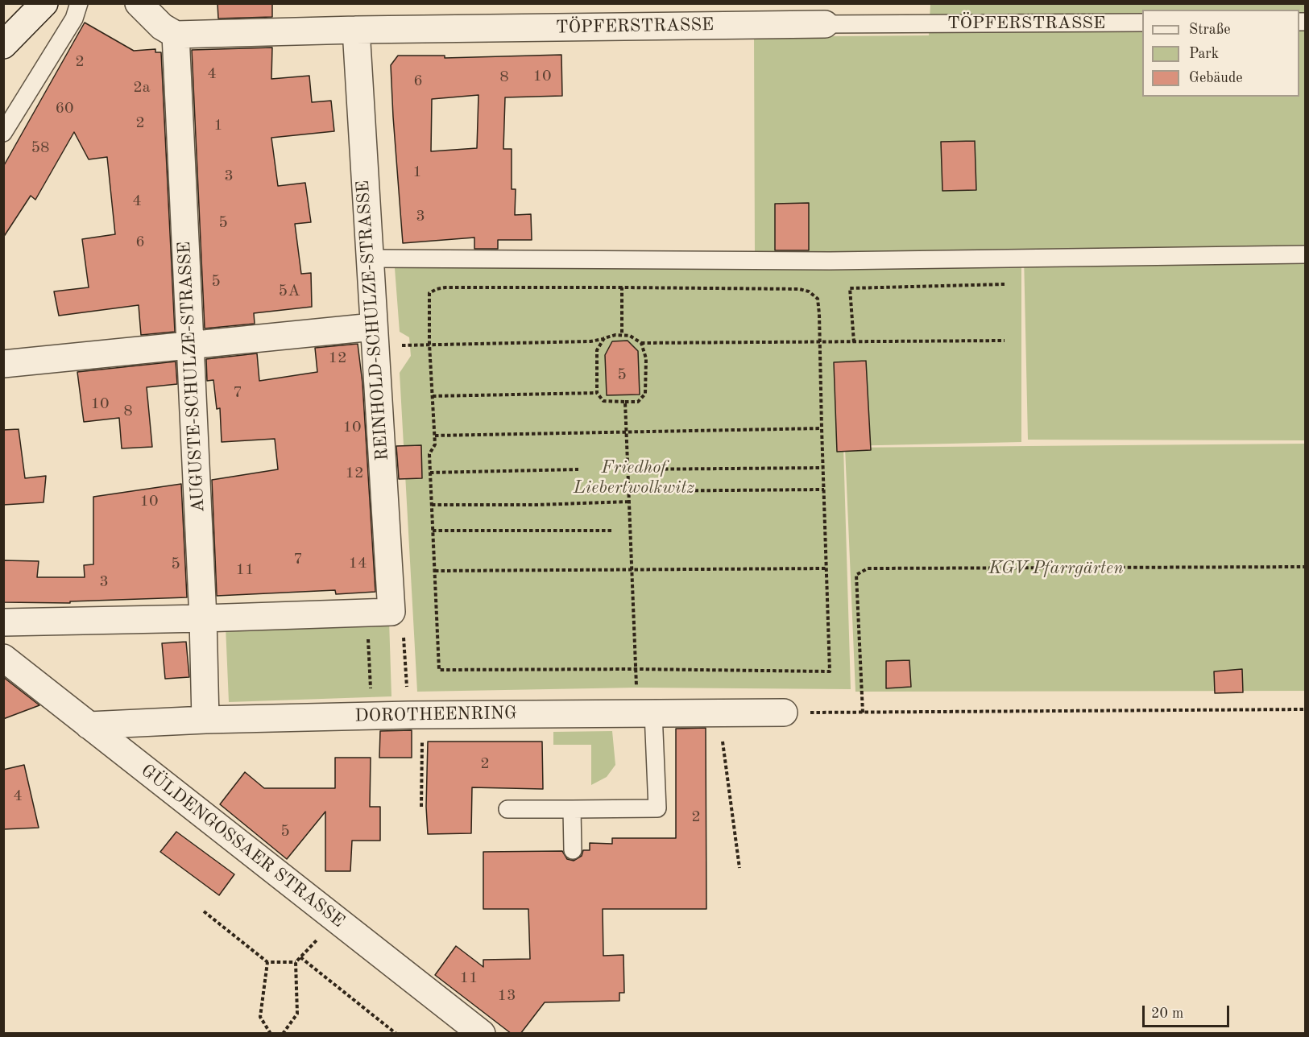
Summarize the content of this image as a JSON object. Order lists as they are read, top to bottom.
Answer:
{
  "streets": {
    "street": [
      "TÖPFERSTRASSE",
      "REINHOLD-SCHULZE-STRASSE",
      "AUGUSTE-SCHULZE-STRASSE",
      "DOROTHEENRING",
      "GÜLDENGOSSAER STRASSE"
    ]
  },
  "crossings": [
    ["TÖPFERSTRASSE", "REINHOLD-SCHULZE-STRASSE"],
    ["TÖPFERSTRASSE", "AUGUSTE-SCHULZE-STRASSE"],
    ["AUGUSTE-SCHULZE-STRASSE", "DOROTHEENRING"],
    ["DOROTHEENRING", "GÜLDENGOSSAER STRASSE"]
  ],
  "parks": ["Friedhof Liebertwolkwitz", "KGV Pfarrgärten"],
  "house_numbers": [
    "2",
    "4",
    "10",
    "8",
    "6",
    "2a",
    "60",
    "2",
    "1",
    "58",
    "1",
    "3",
    "4",
    "3",
    "5",
    "6",
    "5",
    "5A",
    "12",
    "5",
    "7",
    "10",
    "8",
    "10",
    "12",
    "10",
    "7",
    "14",
    "5",
    "11",
    "3",
    "2",
    "4",
    "2",
    "5",
    "11",
    "13"
  ],
  "legend": ["Straße", "Park", "Gebäude"],
  "scale_bar": "20 m"
}
